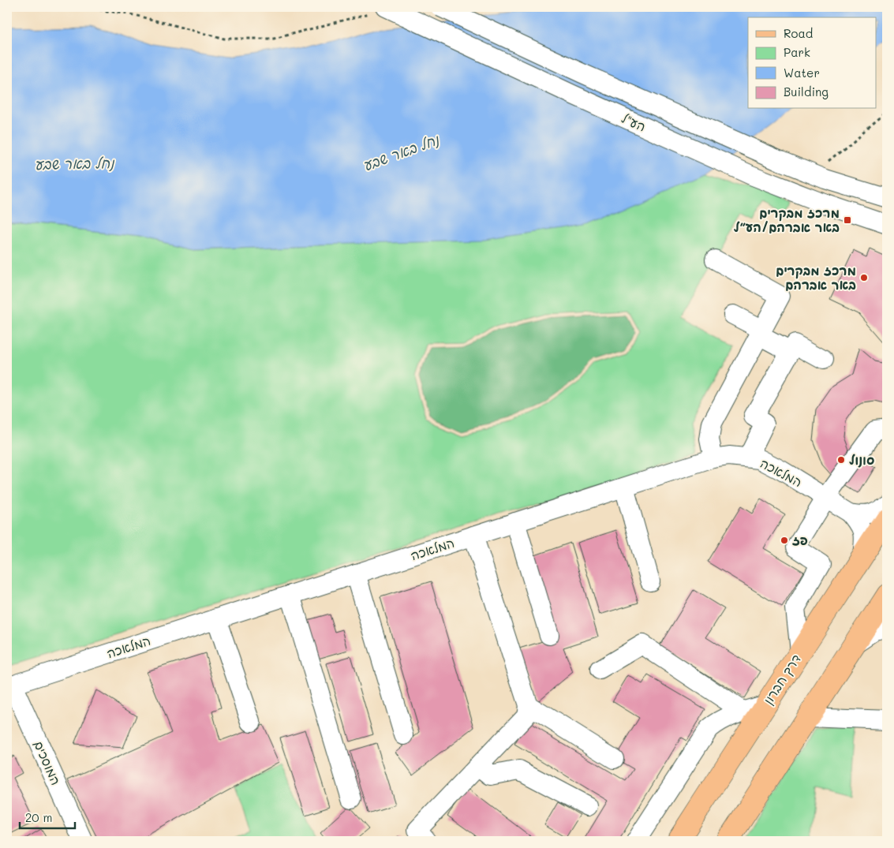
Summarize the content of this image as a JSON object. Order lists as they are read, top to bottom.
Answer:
{
  "streets": {
    "main road": ["דרך חברון"],
    "street": ["הע\"ל", "המלאכה", "המוסכים"]
  },
  "crossings": [
    ["המלאכה", "דרך חברון"],
    ["המלאכה", "המוסכים"]
  ],
  "water": ["נחל באר שבע"],
  "places": {
    "transit": ["מרכז מבקרים באר אברהם/הע״ל"],
    "other": ["מרכז מבקרים באר אברהם", "סונול", "פז"]
  },
  "legend": [
    "Road",
    "Park",
    "Water",
    "Building"
  ],
  "scale_bar": "20 m"
}
